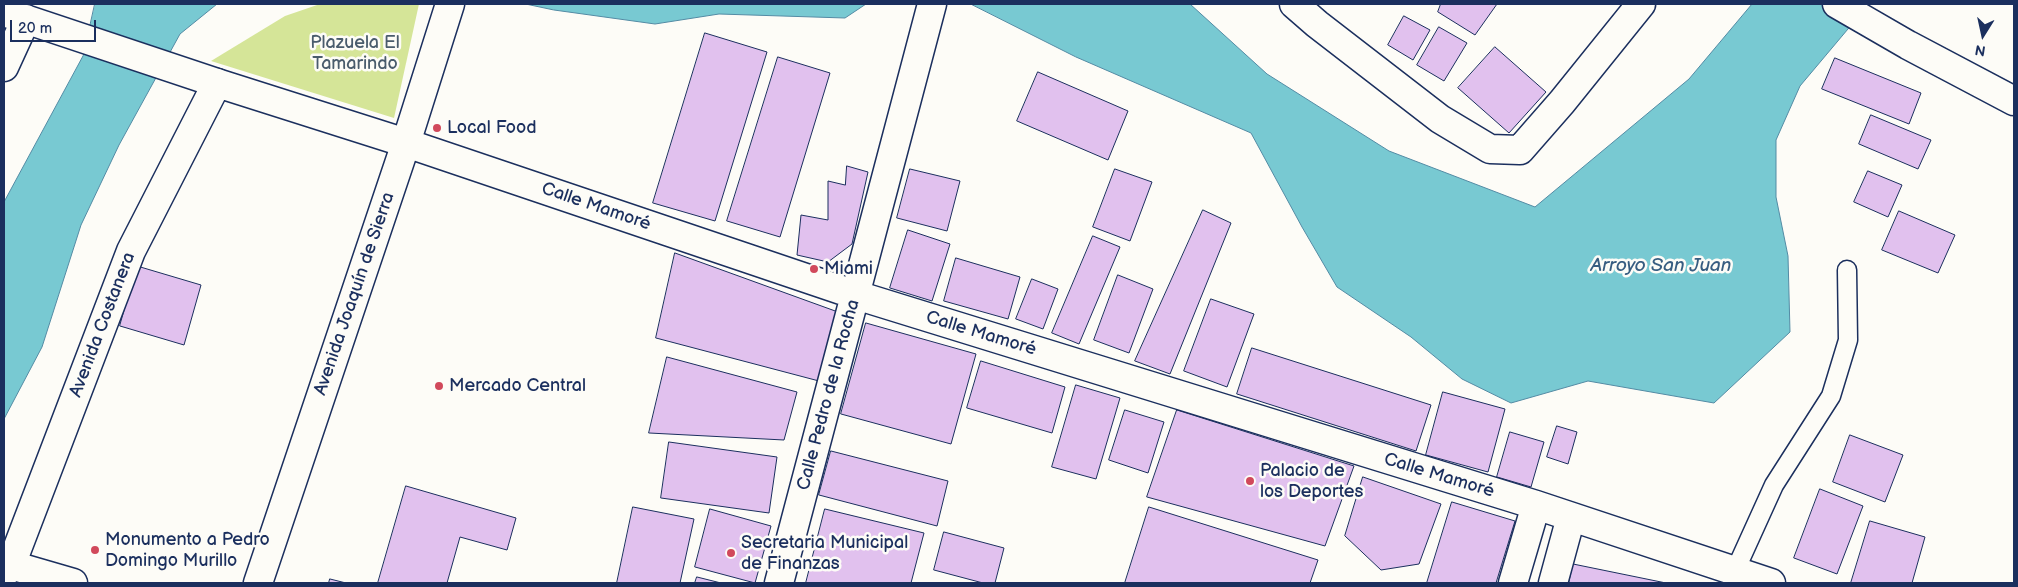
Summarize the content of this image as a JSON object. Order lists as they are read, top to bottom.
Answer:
{
  "streets": {
    "street": [
      "Calle Mamoré",
      "Avenida Joaquín de Sierra",
      "Avenida Costanera",
      "Calle Pedro de la Rocha"
    ]
  },
  "crossings": [
    ["Calle Mamoré", "Avenida Joaquín de Sierra"],
    ["Calle Mamoré", "Avenida Costanera"],
    ["Calle Mamoré", "Calle Pedro de la Rocha"]
  ],
  "water": ["Arroyo San Juan"],
  "parks": ["Plazuela El Tamarindo"],
  "places": [
    "Local Food",
    "Miami",
    "Mercado Central",
    "Palacio de los Deportes",
    "Monumento a Pedro Domingo Murillo",
    "Secretaria Municipal de Finanzas"
  ],
  "scale_bar": "20 m",
  "north": "bottom"
}
